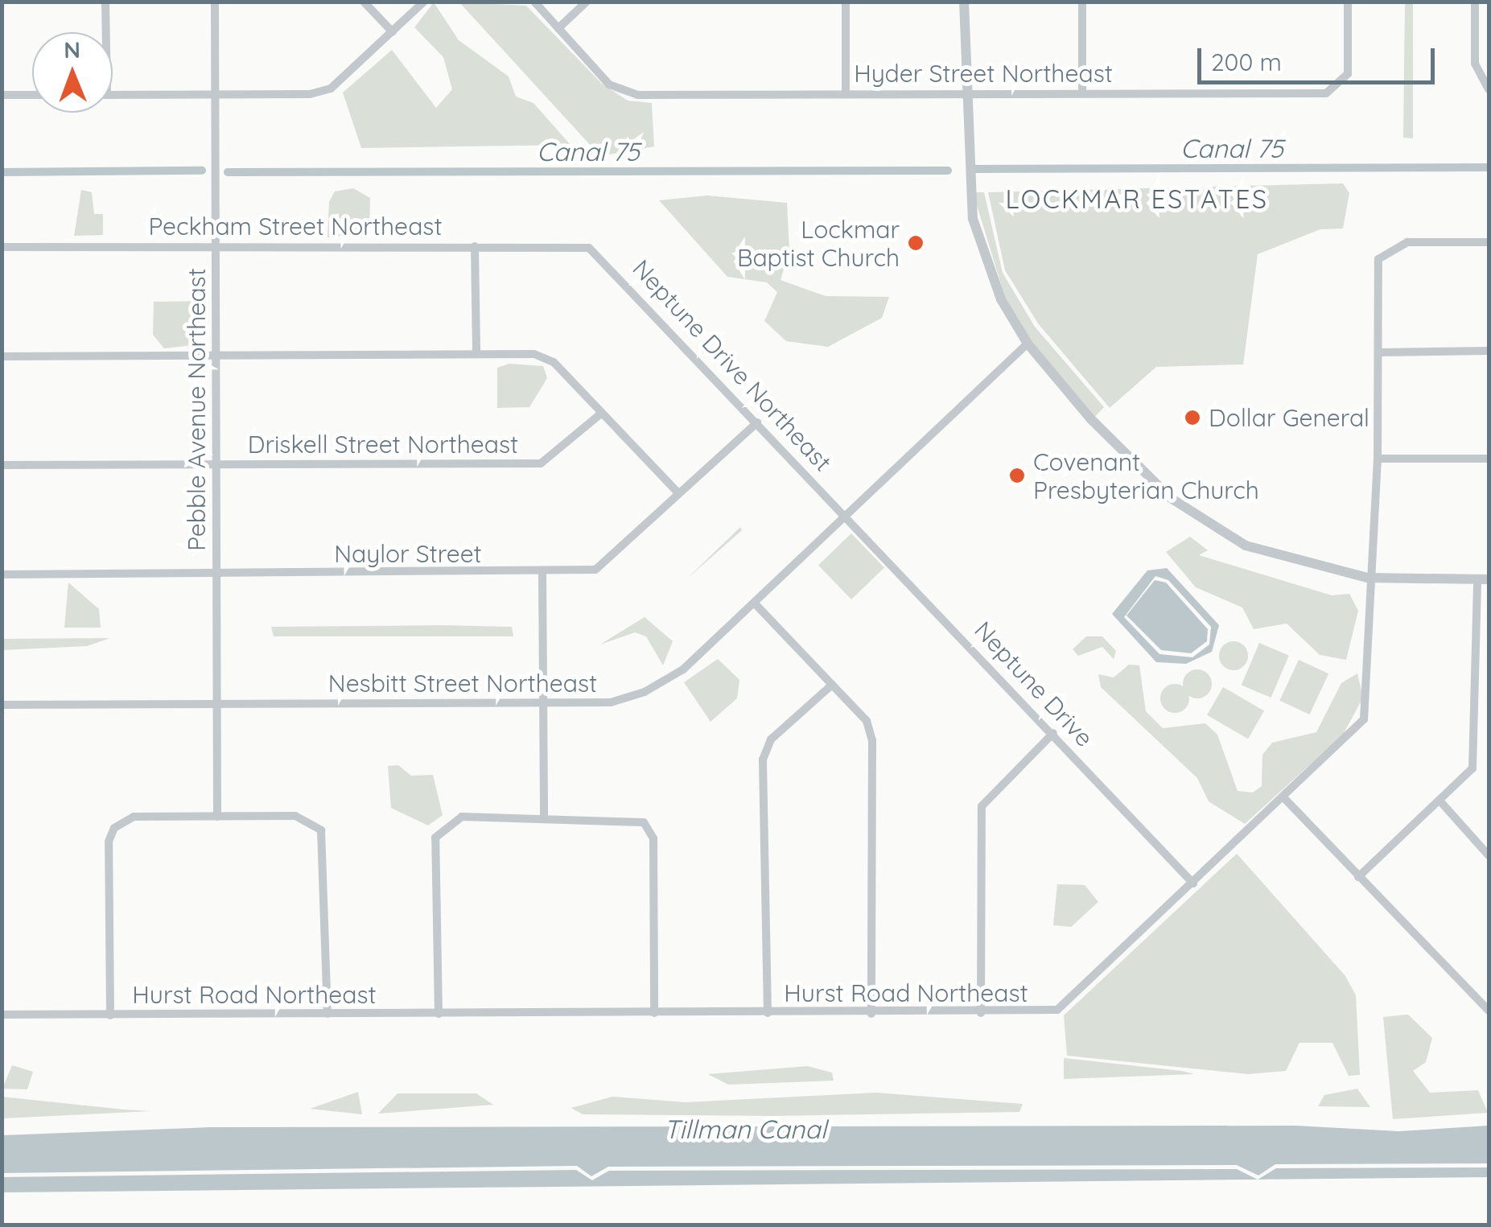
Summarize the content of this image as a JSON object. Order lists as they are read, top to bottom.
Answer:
{
  "streets": {
    "street": [
      "Hyder Street Northeast",
      "Peckham Street Northeast",
      "Neptune Drive Northeast",
      "Pebble Avenue Northeast",
      "Driskell Street Northeast",
      "Naylor Street",
      "Nesbitt Street Northeast",
      "Neptune Drive",
      "Hurst Road Northeast"
    ]
  },
  "crossings": [
    ["Peckham Street Northeast", "Neptune Drive Northeast"],
    ["Peckham Street Northeast", "Pebble Avenue Northeast"],
    ["Neptune Drive Northeast", "Naylor Street"],
    ["Neptune Drive Northeast", "Nesbitt Street Northeast"],
    ["Neptune Drive Northeast", "Neptune Drive"],
    ["Pebble Avenue Northeast", "Driskell Street Northeast"],
    ["Pebble Avenue Northeast", "Naylor Street"],
    ["Pebble Avenue Northeast", "Nesbitt Street Northeast"],
    ["Nesbitt Street Northeast", "Neptune Drive"],
    ["Neptune Drive", "Hurst Road Northeast"]
  ],
  "districts": ["LOCKMAR ESTATES"],
  "water": ["Canal 75", "Tillman Canal"],
  "places": ["Lockmar Baptist Church", "Dollar General", "Covenant Presbyterian Church"],
  "scale_bar": "200 m",
  "north": "top"
}
